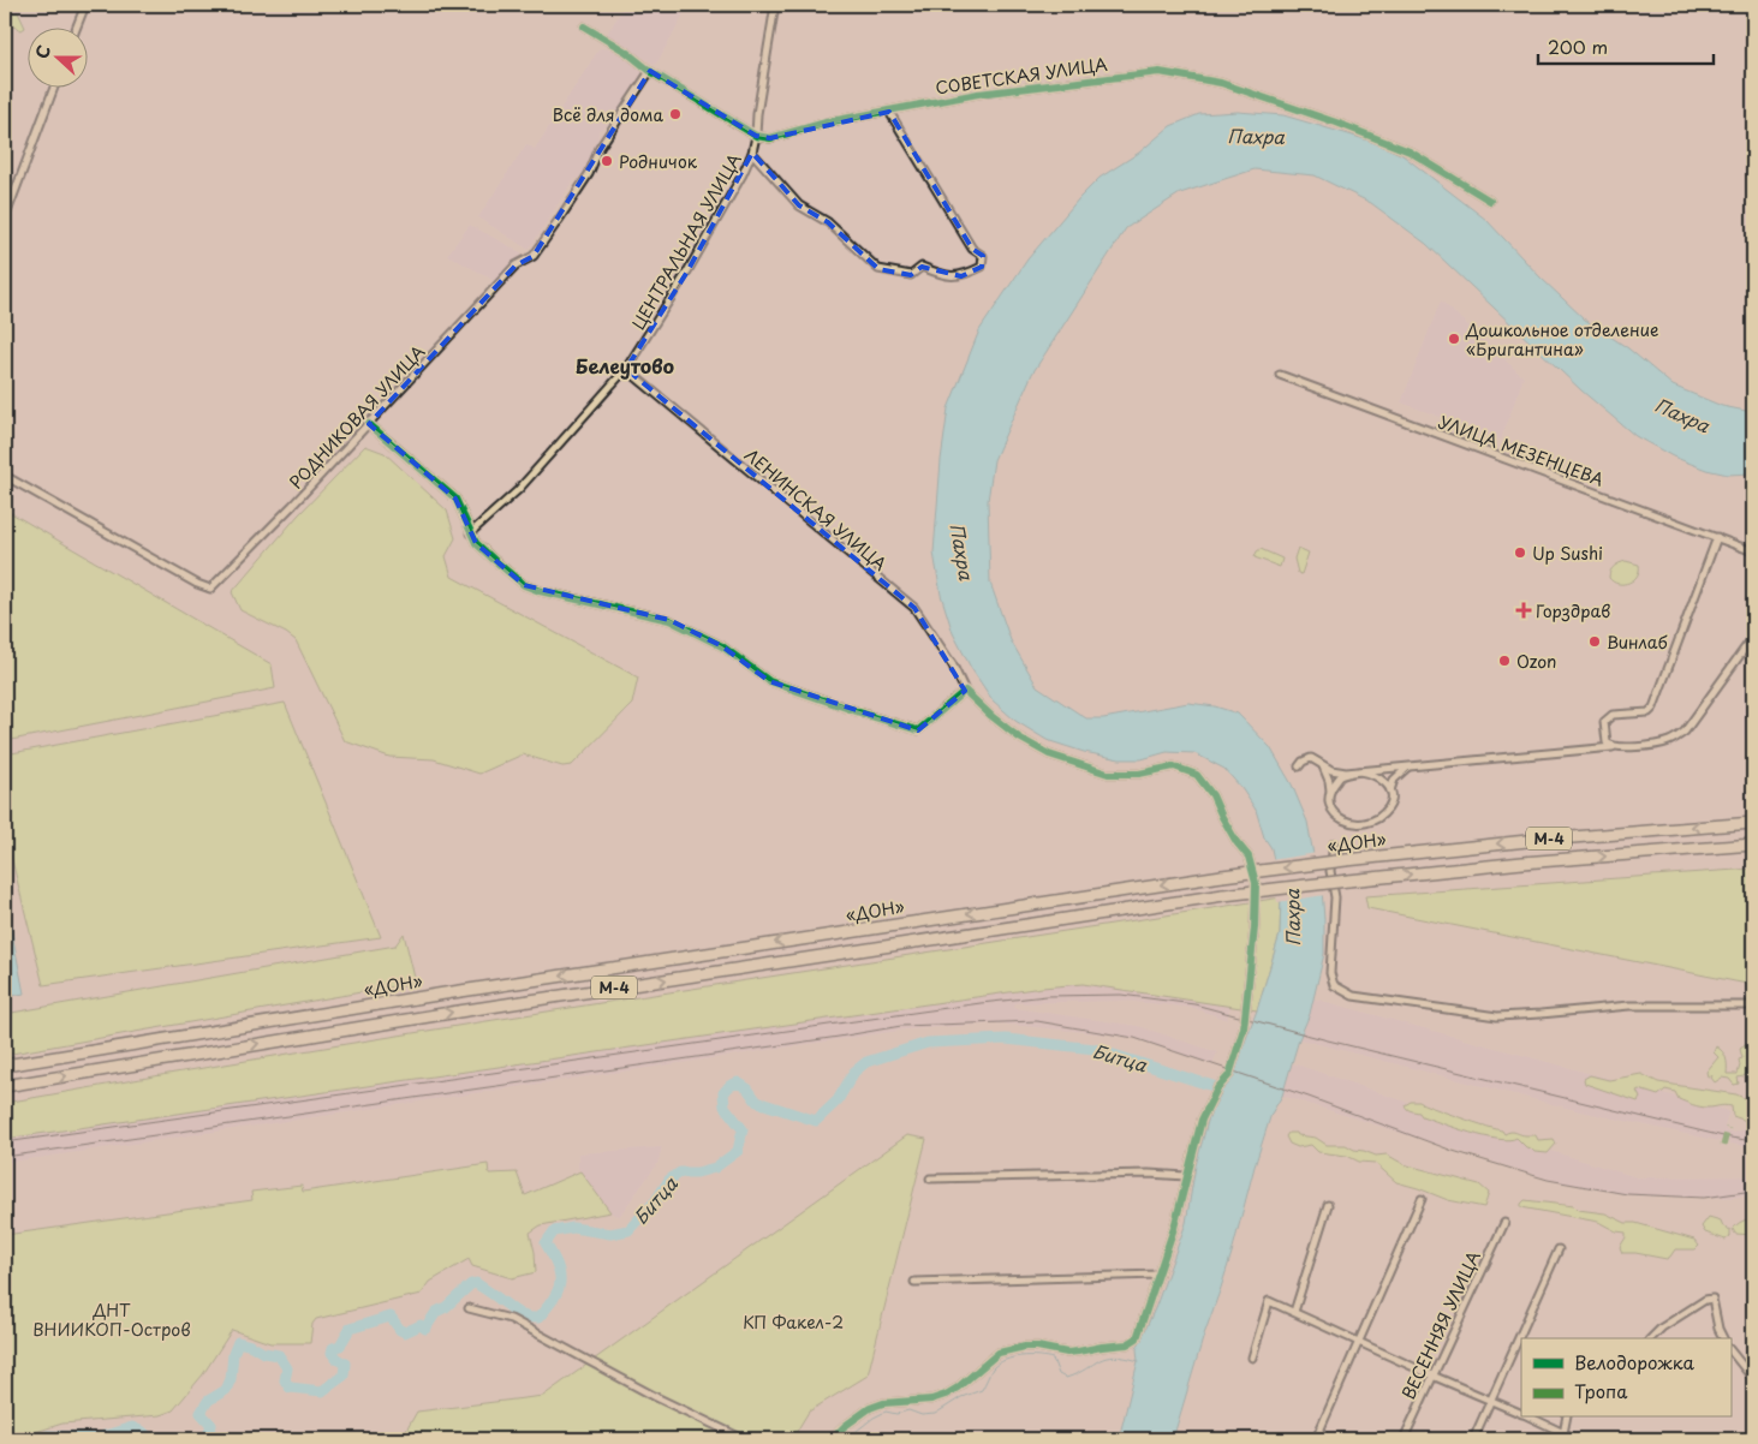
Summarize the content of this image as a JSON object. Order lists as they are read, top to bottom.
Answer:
{
  "streets": {
    "highway": ["М-4", "«ДОН»"],
    "street": [
      "СОВЕТСКАЯ УЛИЦА",
      "ЦЕНТРАЛЬНАЯ УЛИЦА",
      "РОДНИКОВАЯ УЛИЦА",
      "УЛИЦА МЕЗЕНЦЕВА",
      "ЛЕНИНСКАЯ УЛИЦА",
      "ВЕСЕННЯЯ УЛИЦА"
    ]
  },
  "crossings": [
    ["СОВЕТСКАЯ УЛИЦА", "ЦЕНТРАЛЬНАЯ УЛИЦА"],
    ["ЦЕНТРАЛЬНАЯ УЛИЦА", "ЛЕНИНСКАЯ УЛИЦА"]
  ],
  "districts": ["Белеутово"],
  "water": ["Пахра", "Битца"],
  "parks": ["ДНТ ВНИИКОП-Остров", "КП Факел-2"],
  "places": {
    "other": [
      "Всё для дома",
      "Родничок",
      "Дошкольное отделение «Бригантина»",
      "Up Sushi",
      "Винлаб",
      "Ozon"
    ],
    "health": ["Горздрав"]
  },
  "legend": ["Велодорожка", "Тропа"],
  "scale_bar": "200 m",
  "north": "left"
}
